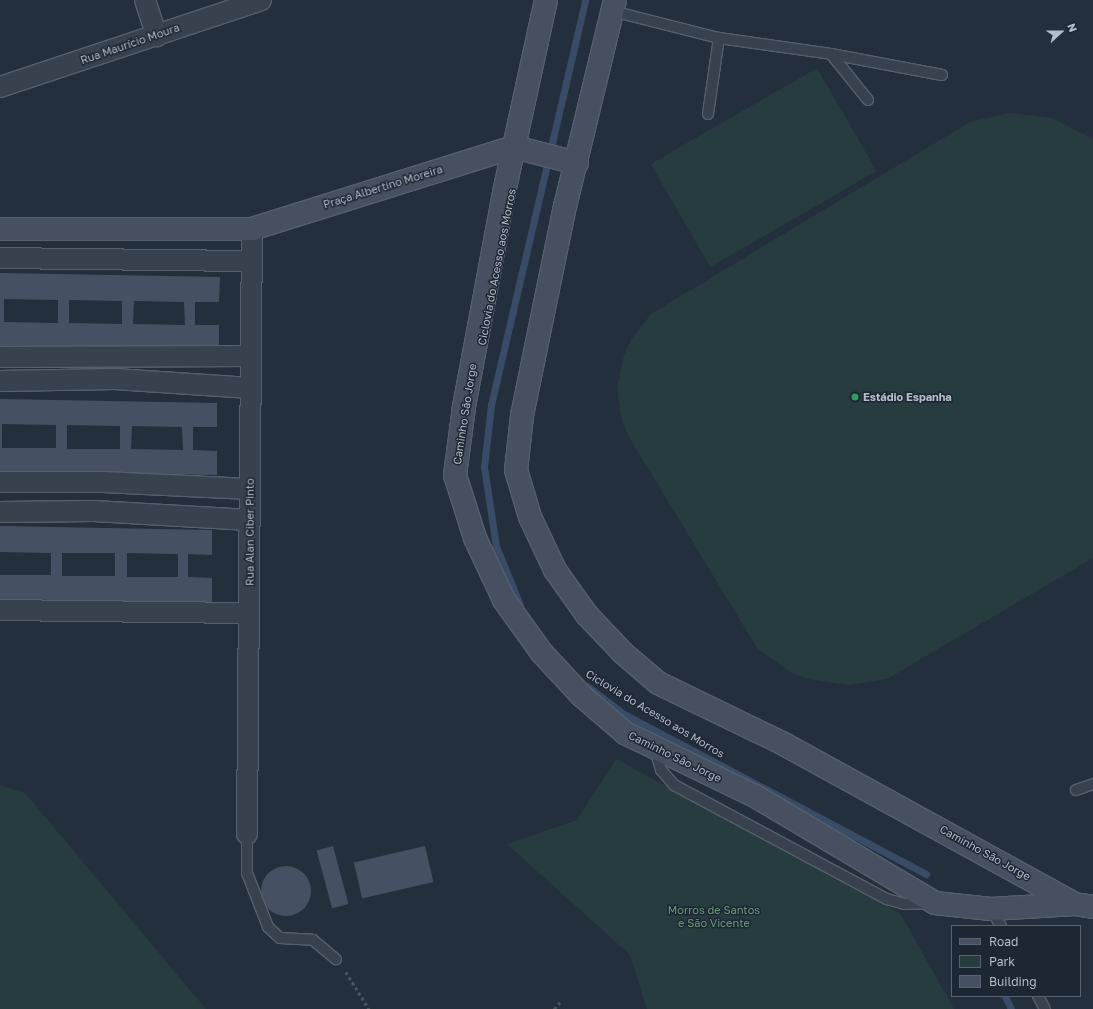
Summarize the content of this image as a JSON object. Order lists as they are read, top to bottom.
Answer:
{
  "streets": {
    "street": [
      "Rua Maurício Moura",
      "Praça Albertino Moreira",
      "Caminho São Jorge",
      "Rua Alan Ciber Pinto"
    ]
  },
  "crossings": [
    ["Praça Albertino Moreira", "Caminho São Jorge"],
    ["Praça Albertino Moreira", "Rua Alan Ciber Pinto"]
  ],
  "parks": ["Morros de Santos e São Vicente"],
  "places": ["Estádio Espanha"],
  "legend": ["Road", "Park", "Building"],
  "north": "right"
}
